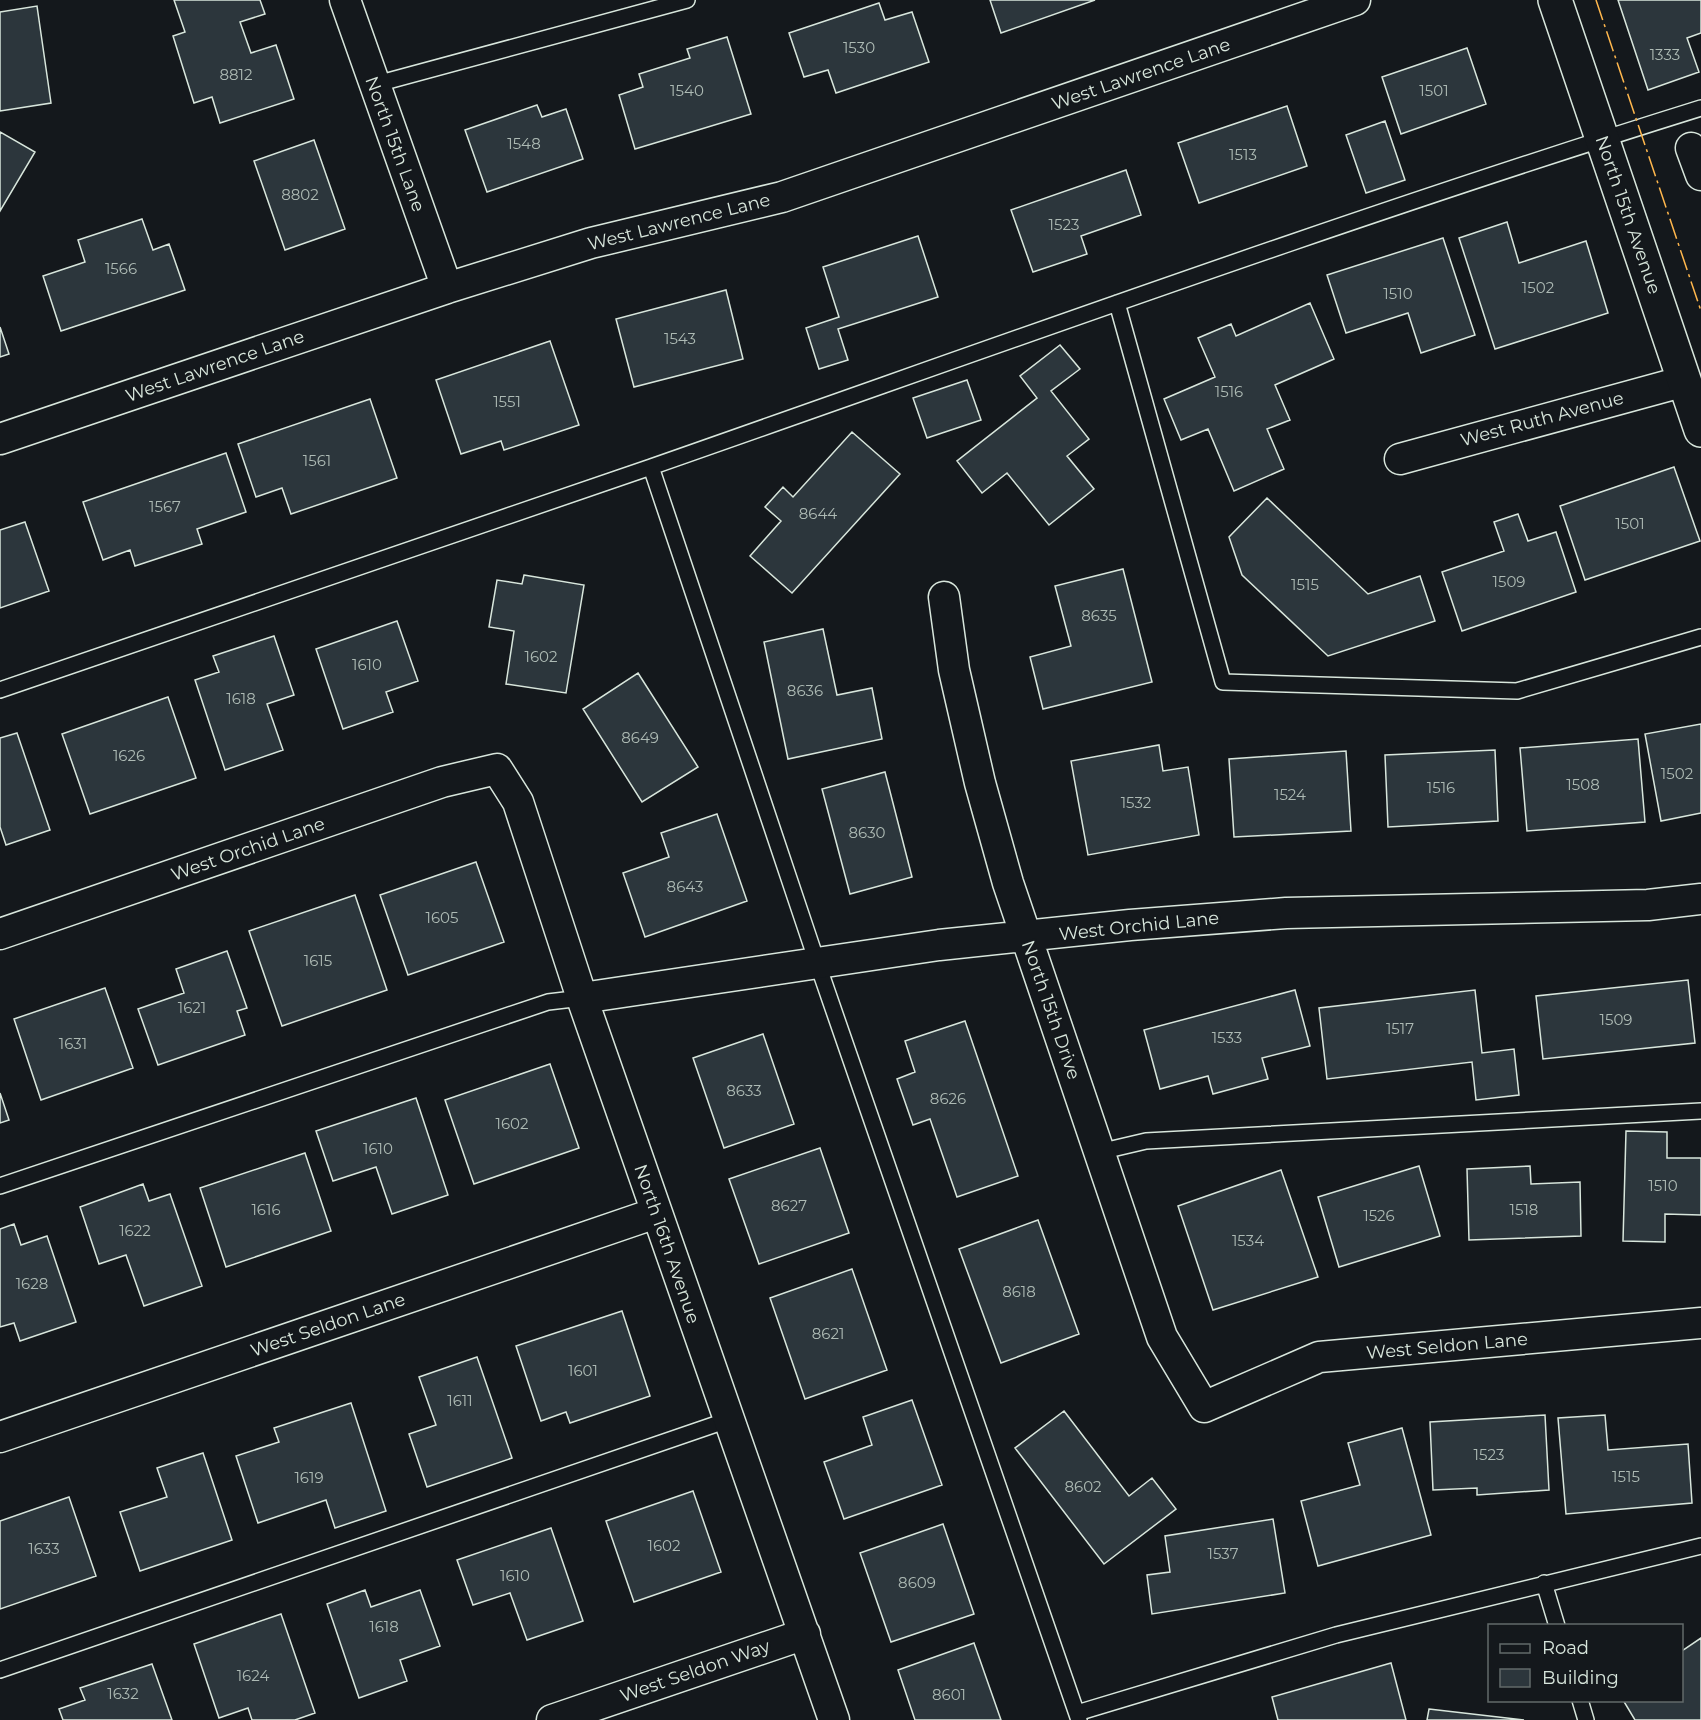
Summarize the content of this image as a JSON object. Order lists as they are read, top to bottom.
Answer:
{
  "streets": {
    "street": [
      "West Lawrence Lane",
      "North 15th Lane",
      "North 15th Avenue",
      "West Ruth Avenue",
      "West Orchid Lane",
      "North 15th Drive",
      "North 16th Avenue",
      "West Seldon Lane",
      "West Seldon Way"
    ]
  },
  "crossings": [
    ["West Lawrence Lane", "North 15th Lane"],
    ["North 15th Avenue", "West Ruth Avenue"],
    ["West Orchid Lane", "North 15th Drive"],
    ["West Orchid Lane", "North 16th Avenue"],
    ["North 15th Drive", "West Seldon Lane"],
    ["North 16th Avenue", "West Seldon Lane"],
    ["North 16th Avenue", "West Seldon Way"]
  ],
  "house_numbers": [
    "1530",
    "1333",
    "8812",
    "1540",
    "1501",
    "1548",
    "1513",
    "8802",
    "1523",
    "1566",
    "1502",
    "1510",
    "1543",
    "1516",
    "1551",
    "1561",
    "1567",
    "8644",
    "1501",
    "1509",
    "1515",
    "8635",
    "1602",
    "1610",
    "8636",
    "1618",
    "8649",
    "1626",
    "1502",
    "1508",
    "1516",
    "1524",
    "1532",
    "8630",
    "8643",
    "1605",
    "1615",
    "1621",
    "1509",
    "1517",
    "1533",
    "1631",
    "8633",
    "8626",
    "1602",
    "1610",
    "1510",
    "8627",
    "1616",
    "1518",
    "1526",
    "1622",
    "1534",
    "1628",
    "8618",
    "8621",
    "1601",
    "1611",
    "1523",
    "1515",
    "1619",
    "8602",
    "1602",
    "1633",
    "1537",
    "1610",
    "8609",
    "1618",
    "1624",
    "1632",
    "8601"
  ],
  "legend": ["Road", "Building"]
}
